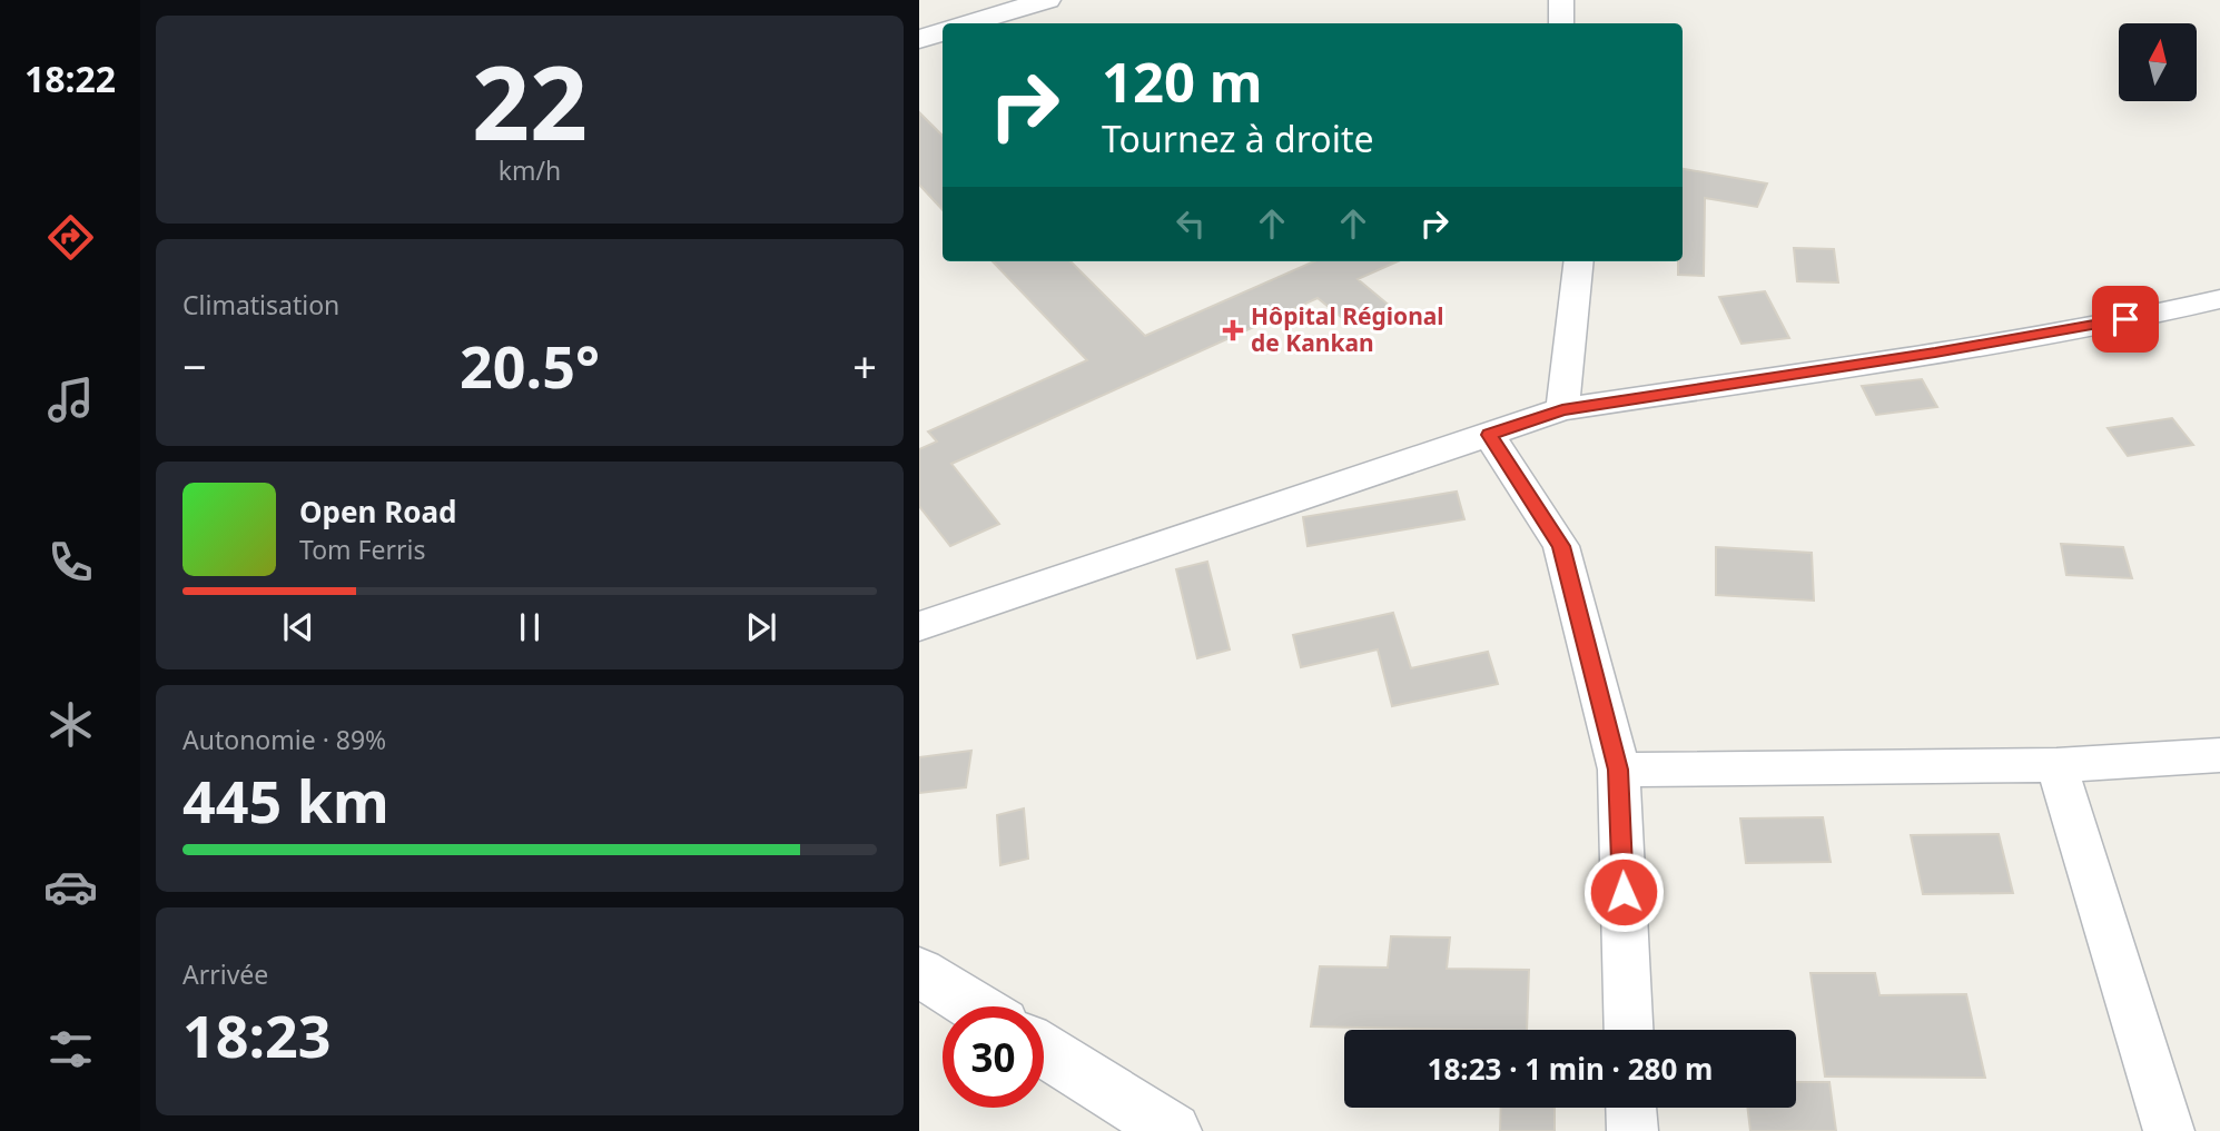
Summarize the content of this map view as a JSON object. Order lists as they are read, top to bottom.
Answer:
{
  "places": {
    "health": ["Hôpital Régional de Kankan"]
  },
  "north": "top",
  "page": {
    "tabs": "18:22",
    "tile": [
      ["22", "km/h"],
      "Climatisation",
      ["Autonomie · 89%", "445 km"],
      ["Arrivée", "18:23"]
    ],
    "turn": ["120 m", "Tournez à droite"],
    "heat": ["−", "20.5°", "+"],
    "song": ["Open Road", "Tom Ferris"],
    "limit": "30",
    "trip": "18:23 · 1 min · 280 m"
  }
}
